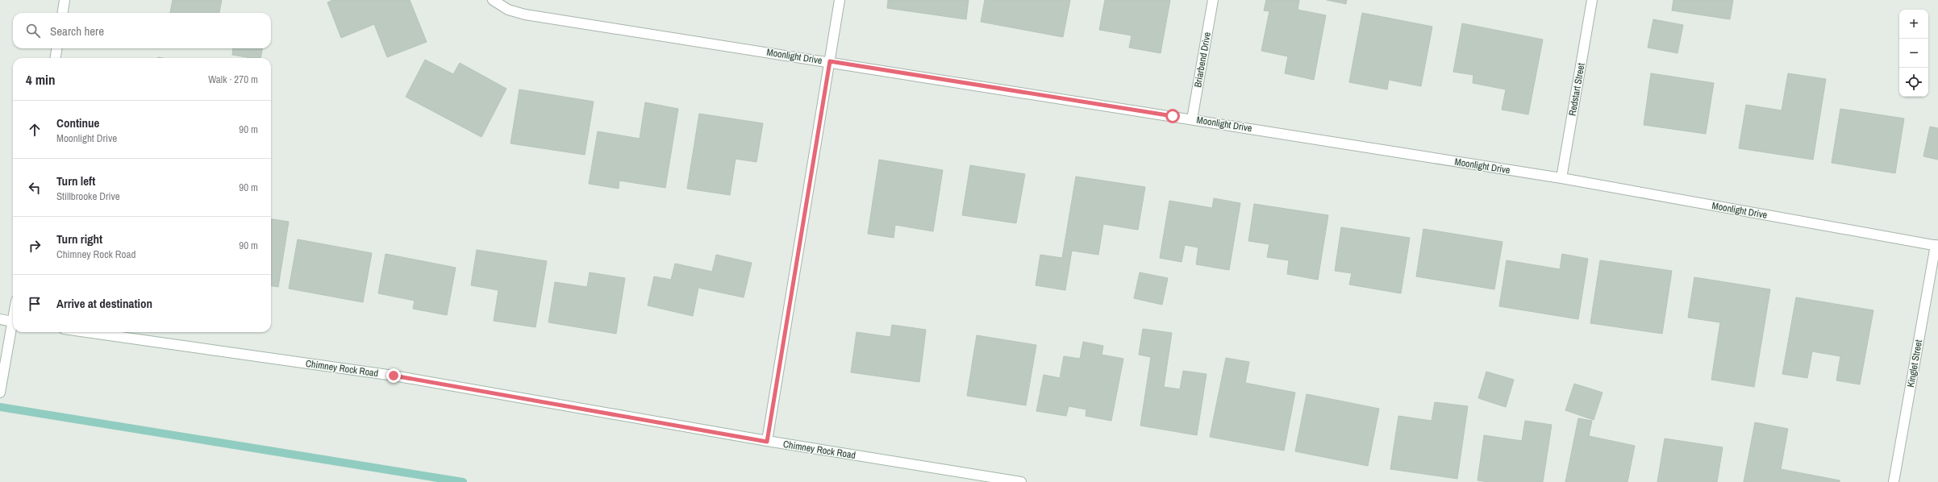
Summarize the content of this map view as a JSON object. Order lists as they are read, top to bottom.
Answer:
{
  "streets": {
    "street": [
      "Moonlight Drive",
      "Briarbend Drive",
      "Redstart Street",
      "Kinglet Street",
      "Chimney Rock Road"
    ]
  },
  "crossings": [
    ["Moonlight Drive", "Briarbend Drive"],
    ["Moonlight Drive", "Redstart Street"],
    ["Moonlight Drive", "Kinglet Street"]
  ],
  "page": {
    "map_buttons": ["+", "−"],
    "search": "Search here",
    "heading": ["4 min", "Walk · 270 m"],
    "list": [
      ["Continue", "Moonlight Drive", "90 m"],
      ["Turn left", "Stillbrooke Drive", "90 m"],
      ["Turn right", "Chimney Rock Road", "90 m"],
      "Arrive at destination"
    ]
  }
}
